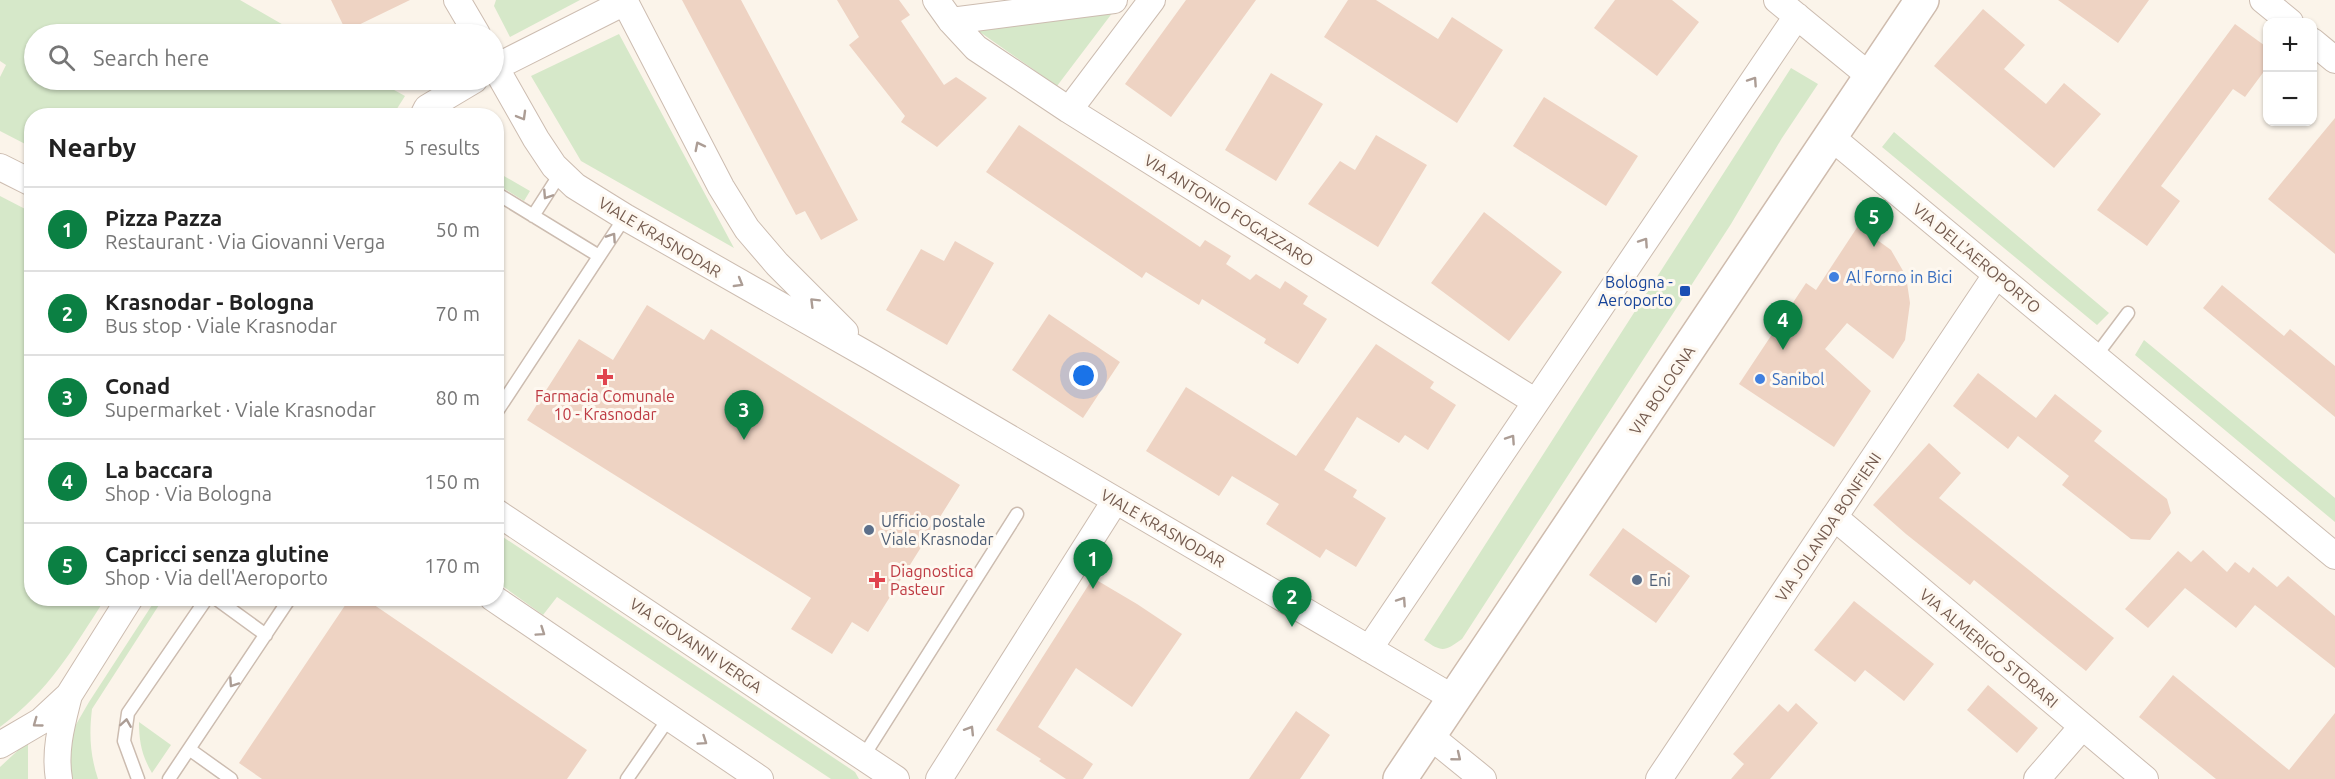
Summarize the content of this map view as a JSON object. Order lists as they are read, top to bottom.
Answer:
{
  "streets": {
    "street": [
      "VIA ANTONIO FOGAZZARO",
      "VIALE KRASNODAR",
      "VIA DELL'AEROPORTO",
      "VIA BOLOGNA",
      "VIA JOLANDA BONFIENI",
      "VIA GIOVANNI VERGA",
      "VIA ALMERIGO STORARI"
    ]
  },
  "crossings": [
    ["VIALE KRASNODAR", "VIA BOLOGNA"],
    ["VIA DELL'AEROPORTO", "VIA BOLOGNA"],
    ["VIA DELL'AEROPORTO", "VIA JOLANDA BONFIENI"],
    ["VIA JOLANDA BONFIENI", "VIA ALMERIGO STORARI"]
  ],
  "places": {
    "other": [
      "Al Forno in Bici",
      "Sanibol",
      "Ufficio postale Viale Krasnodar",
      "Eni"
    ],
    "transit": ["Bologna - Aeroporto"],
    "health": ["Farmacia Comunale 10 - Krasnodar", "Diagnostica Pasteur"]
  },
  "page": {
    "map_buttons": ["+", "−"],
    "search": "Search here",
    "heading": ["Nearby", "5 results"],
    "list": [
      {
        "mark": "1",
        "name": "Pizza Pazza",
        "note": "Restaurant · Via Giovanni Verga",
        "value": "50 m"
      },
      {
        "mark": "2",
        "name": "Krasnodar - Bologna",
        "note": "Bus stop · Viale Krasnodar",
        "value": "70 m"
      },
      {
        "mark": "3",
        "name": "Conad",
        "note": "Supermarket · Viale Krasnodar",
        "value": "80 m"
      },
      {
        "mark": "4",
        "name": "La baccara",
        "note": "Shop · Via Bologna",
        "value": "150 m"
      },
      {
        "mark": "5",
        "name": "Capricci senza glutine",
        "note": "Shop · Via dell'Aeroporto",
        "value": "170 m"
      }
    ],
    "pins": [
      "5",
      "4",
      "3",
      "1",
      "2"
    ]
  }
}
